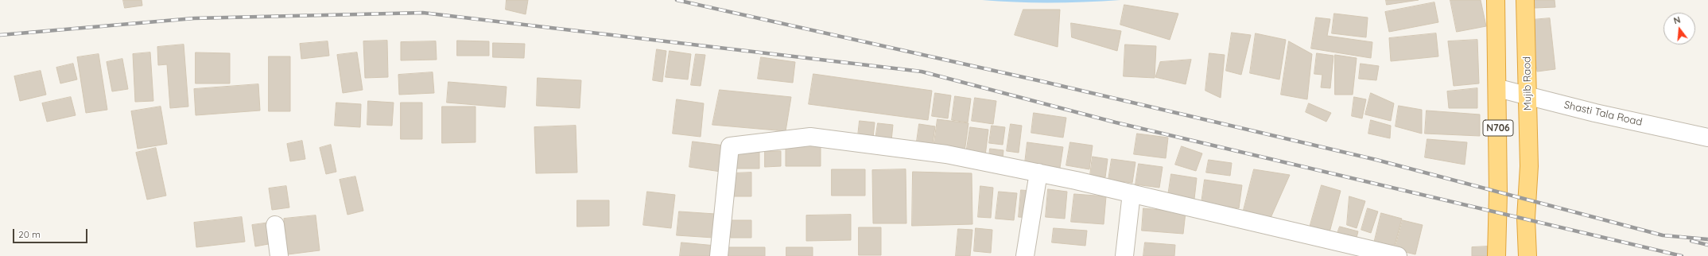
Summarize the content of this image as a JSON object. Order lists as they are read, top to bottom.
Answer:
{
  "streets": {
    "highway": ["Mujib Raod", "N706"],
    "street": ["Shasti Tala Road"]
  },
  "crossings": [
    ["Mujib Raod", "Shasti Tala Road"],
    ["Shasti Tala Road", "N706"]
  ],
  "scale_bar": "20 m",
  "north": "top"
}
